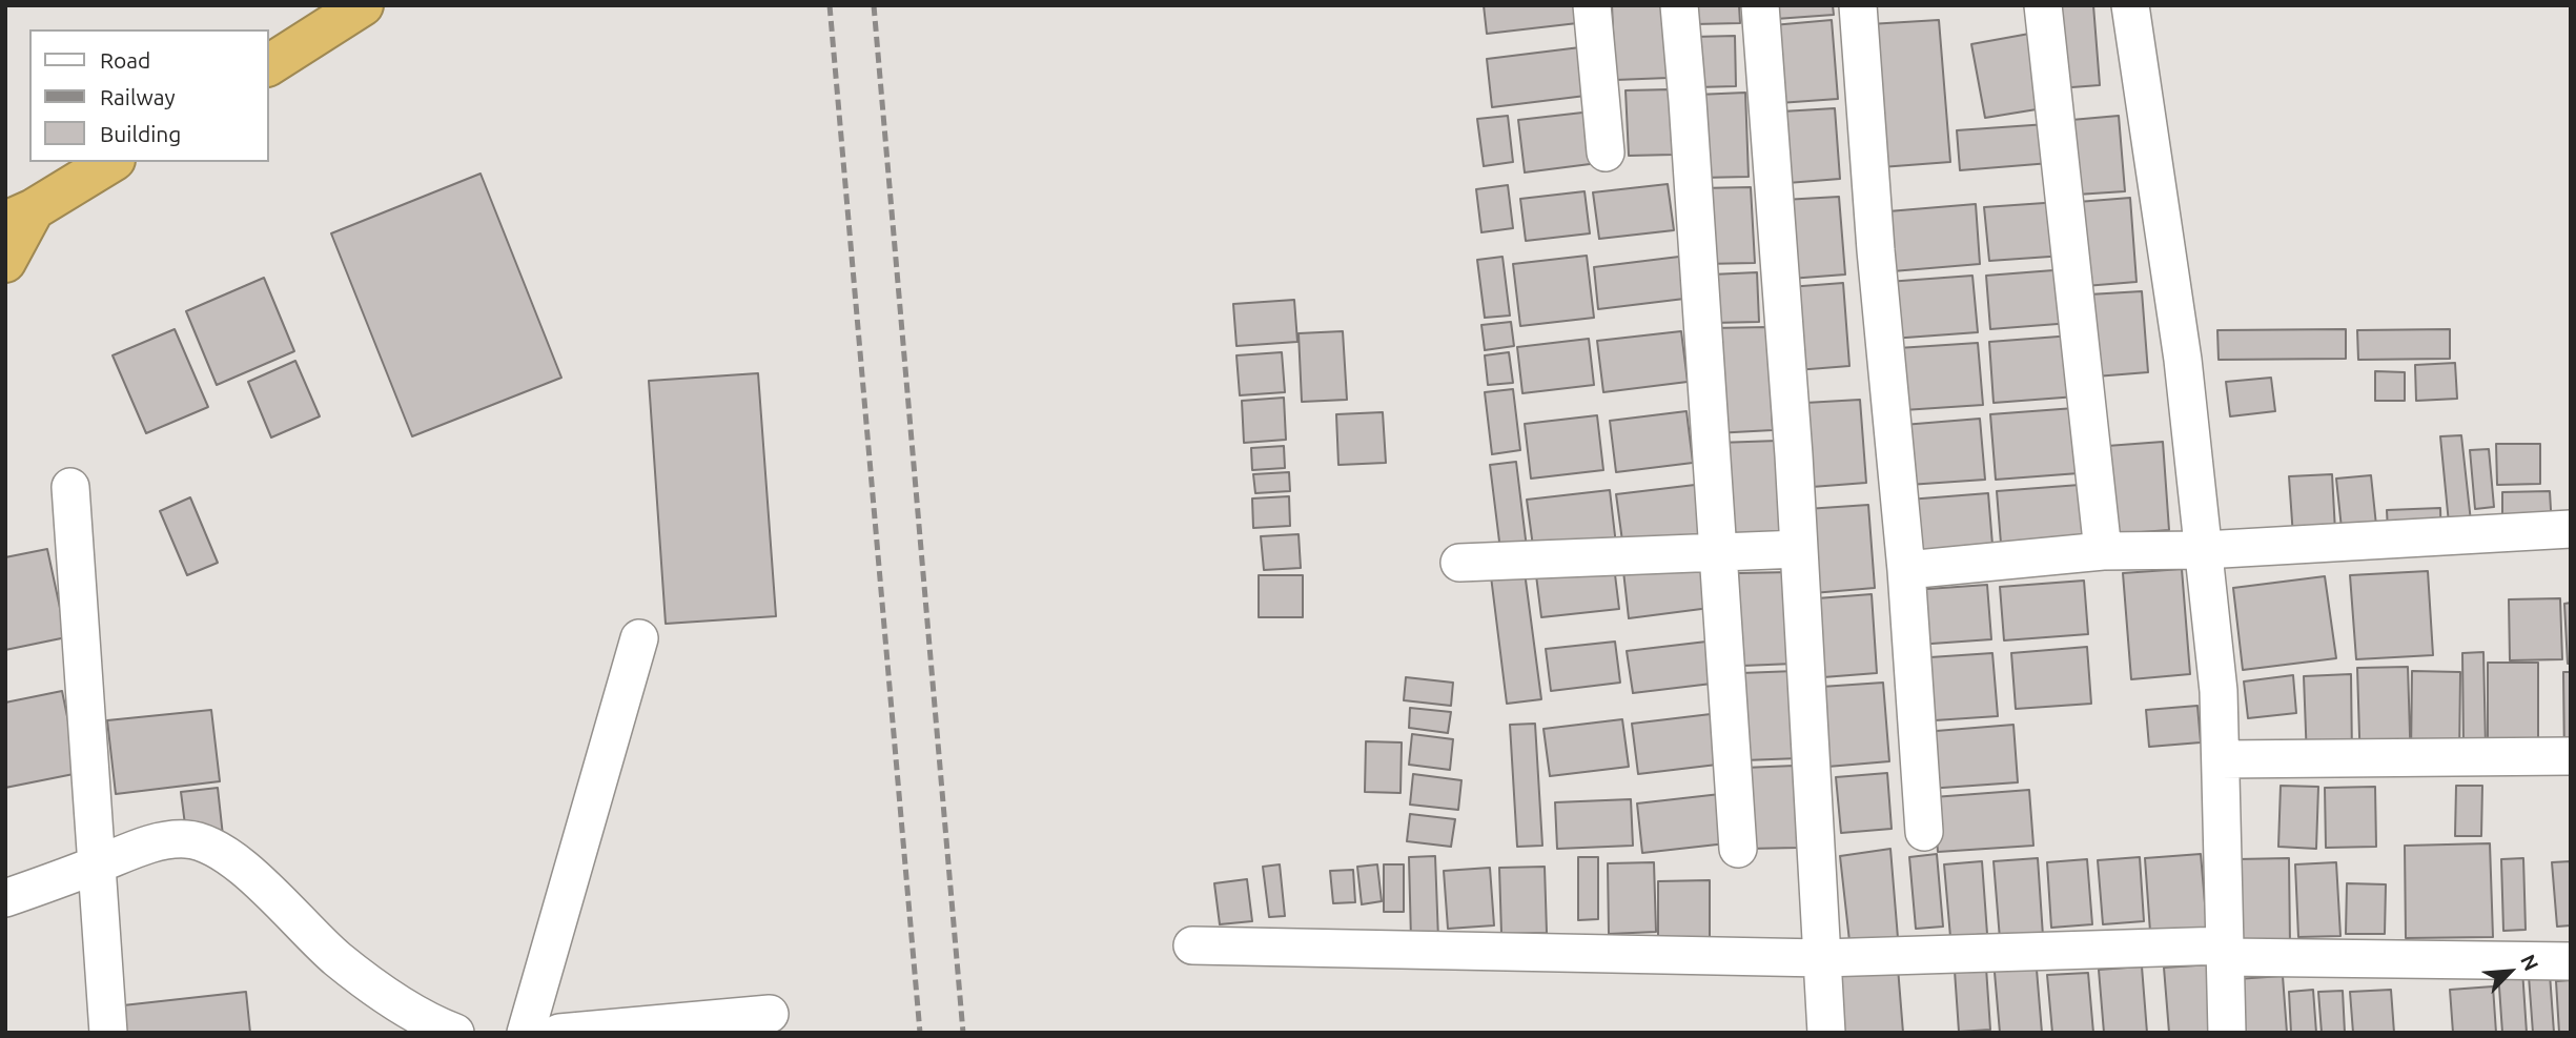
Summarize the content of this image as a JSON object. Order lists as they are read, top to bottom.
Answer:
{
  "legend": ["Road", "Railway", "Building"],
  "north": "top right"
}
